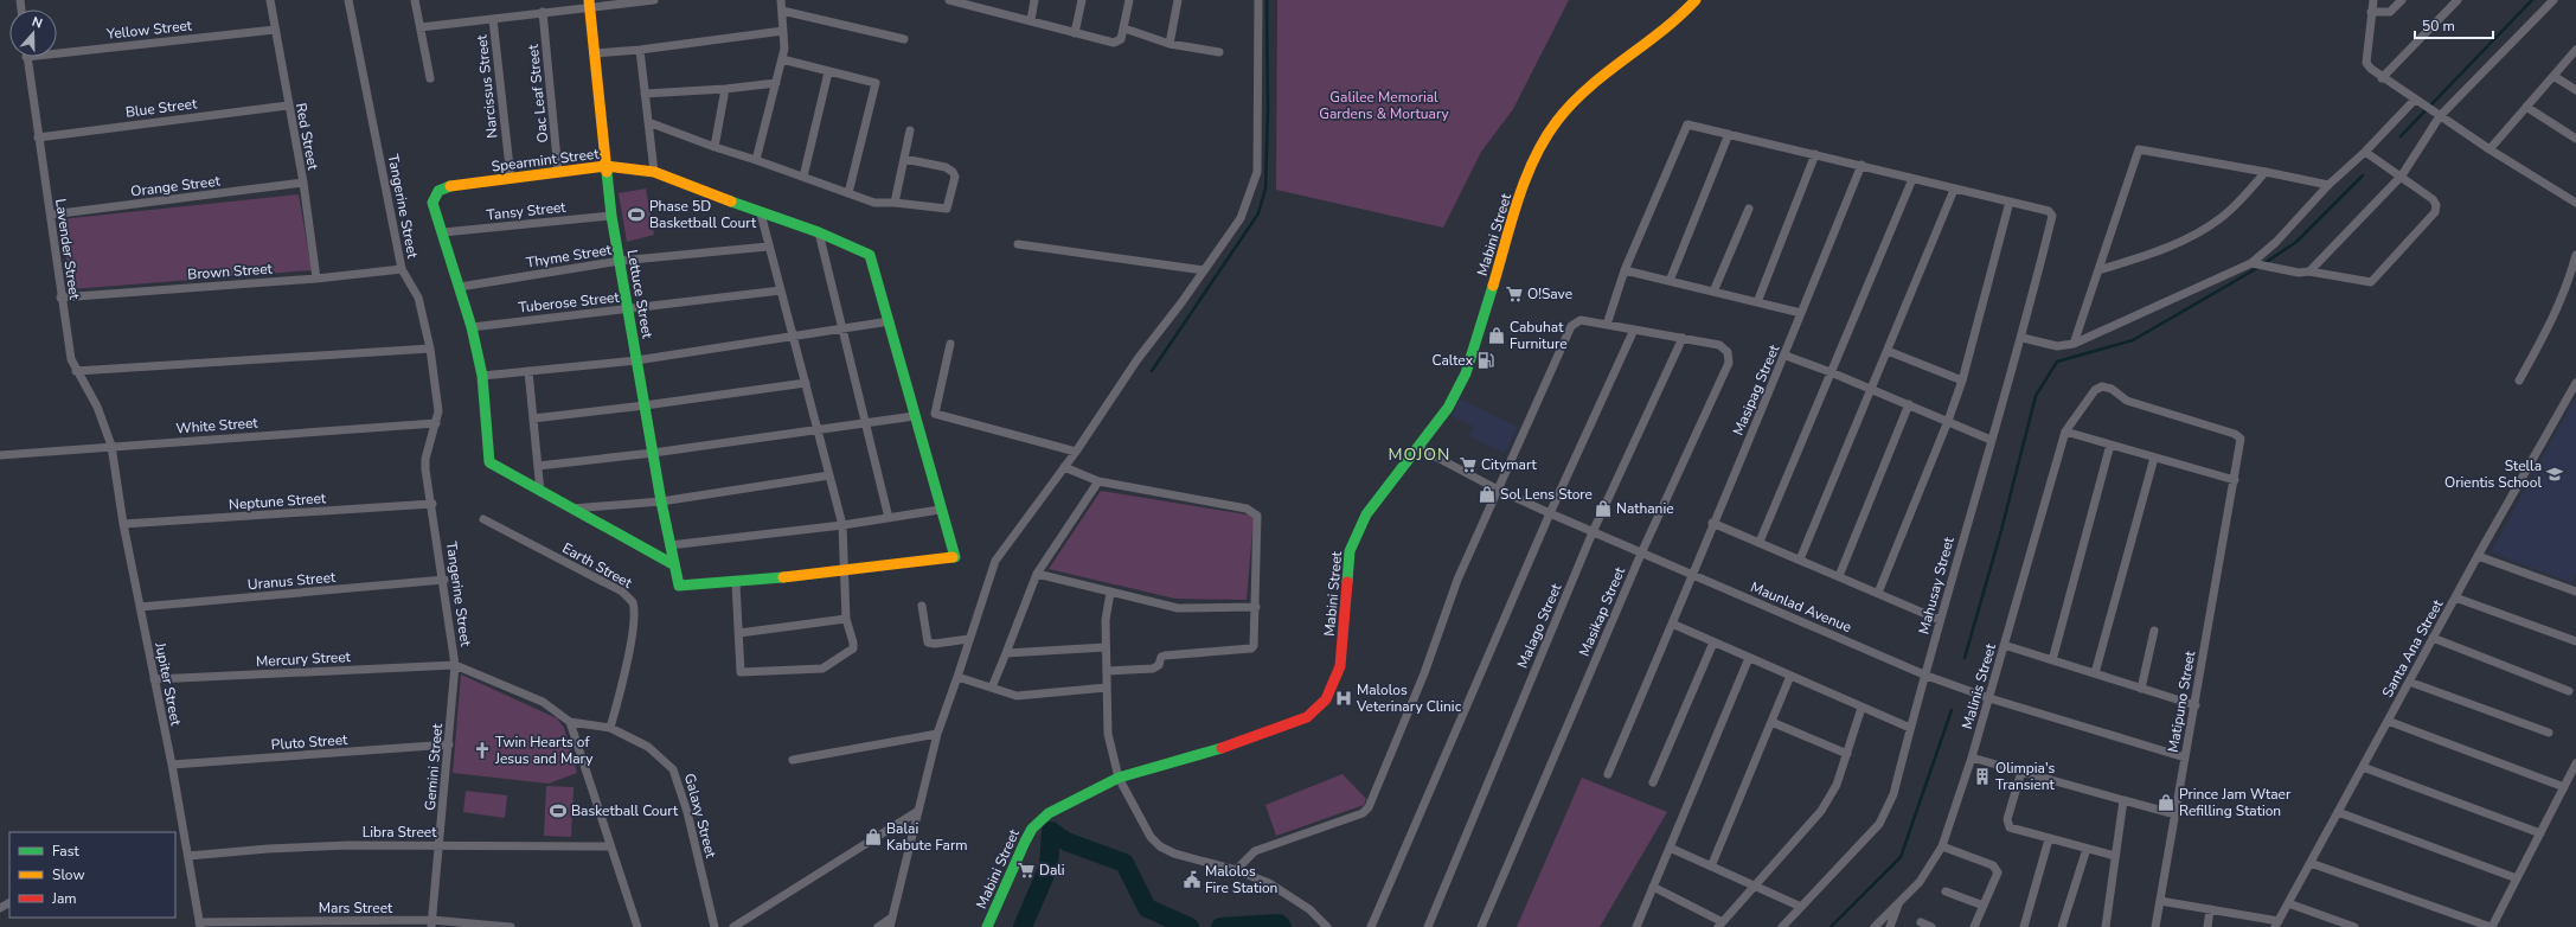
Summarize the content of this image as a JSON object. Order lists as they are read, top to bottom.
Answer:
{
  "streets": {
    "street": [
      "Yellow Street",
      "Narcissus Street",
      "Oac Leaf Street",
      "Blue Street",
      "Red Street",
      "Spearmint Street",
      "Orange Street",
      "Tangerine Street",
      "Tansy Street",
      "Mabini Street",
      "Lavender Street",
      "Thyme Street",
      "Brown Street",
      "Lettuce Street",
      "Tuberose Street",
      "Masipag Street",
      "White Street",
      "Neptune Street",
      "Earth Street",
      "Uranus Street",
      "Mahusay Street",
      "Maunlad Avenue",
      "Masikap Street",
      "Malago Street",
      "Santa Ana Street",
      "Mercury Street",
      "Jupiter Street",
      "Malinis Street",
      "Matipuno Street",
      "Pluto Street",
      "Gemini Street",
      "Galaxy Street",
      "Libra Street",
      "Mars Street"
    ]
  },
  "crossings": [
    ["Yellow Street", "Red Street"],
    ["Narcissus Street", "Spearmint Street"],
    ["Oac Leaf Street", "Spearmint Street"],
    ["Blue Street", "Red Street"],
    ["Blue Street", "Lavender Street"],
    ["Red Street", "Orange Street"],
    ["Red Street", "Brown Street"],
    ["Spearmint Street", "Tansy Street"],
    ["Spearmint Street", "Lettuce Street"],
    ["Orange Street", "Lavender Street"],
    ["Tangerine Street", "Brown Street"],
    ["Tangerine Street", "White Street"],
    ["Tangerine Street", "Neptune Street"],
    ["Tangerine Street", "Uranus Street"],
    ["Tangerine Street", "Mercury Street"],
    ["Tangerine Street", "Gemini Street"],
    ["Tansy Street", "Lettuce Street"],
    ["Mabini Street", "Maunlad Avenue"],
    ["Lavender Street", "Brown Street"],
    ["Lavender Street", "White Street"],
    ["Lavender Street", "Jupiter Street"],
    ["Thyme Street", "Lettuce Street"],
    ["Lettuce Street", "Tuberose Street"],
    ["Masipag Street", "Maunlad Avenue"],
    ["White Street", "Jupiter Street"],
    ["Neptune Street", "Jupiter Street"],
    ["Earth Street", "Galaxy Street"],
    ["Uranus Street", "Jupiter Street"],
    ["Mahusay Street", "Maunlad Avenue"],
    ["Maunlad Avenue", "Masikap Street"],
    ["Maunlad Avenue", "Malago Street"],
    ["Maunlad Avenue", "Malinis Street"],
    ["Maunlad Avenue", "Matipuno Street"],
    ["Masikap Street", "Malago Street"],
    ["Mercury Street", "Jupiter Street"],
    ["Mercury Street", "Gemini Street"],
    ["Jupiter Street", "Pluto Street"],
    ["Jupiter Street", "Libra Street"],
    ["Jupiter Street", "Mars Street"],
    ["Malinis Street", "Matipuno Street"],
    ["Pluto Street", "Gemini Street"],
    ["Gemini Street", "Libra Street"],
    ["Gemini Street", "Mars Street"]
  ],
  "districts": ["MOJON"],
  "parks": ["Galilee Memorial Gardens & Mortuary"],
  "places": {
    "sports": ["Phase 5D Basketball Court", "Basketball Court"],
    "supermarket": ["O!Save", "Citymart", "Dali"],
    "shop": [
      "Cabuhat Furniture",
      "Sol Lens Store",
      "Nathanie",
      "Prince Jam Wtaer Refilling Station",
      "Balai Kabute Farm"
    ],
    "fuel station": ["Caltex"],
    "school or university": ["Stella Orientis School"],
    "hospital": ["Malolos Veterinary Clinic"],
    "church": ["Twin Hearts of Jesus and Mary"],
    "building": ["Olimpia's Transient"],
    "public building": ["Malolos Fire Station"]
  },
  "legend": ["Fast", "Slow", "Jam"],
  "scale_bar": "50 m",
  "north": "top"
}
